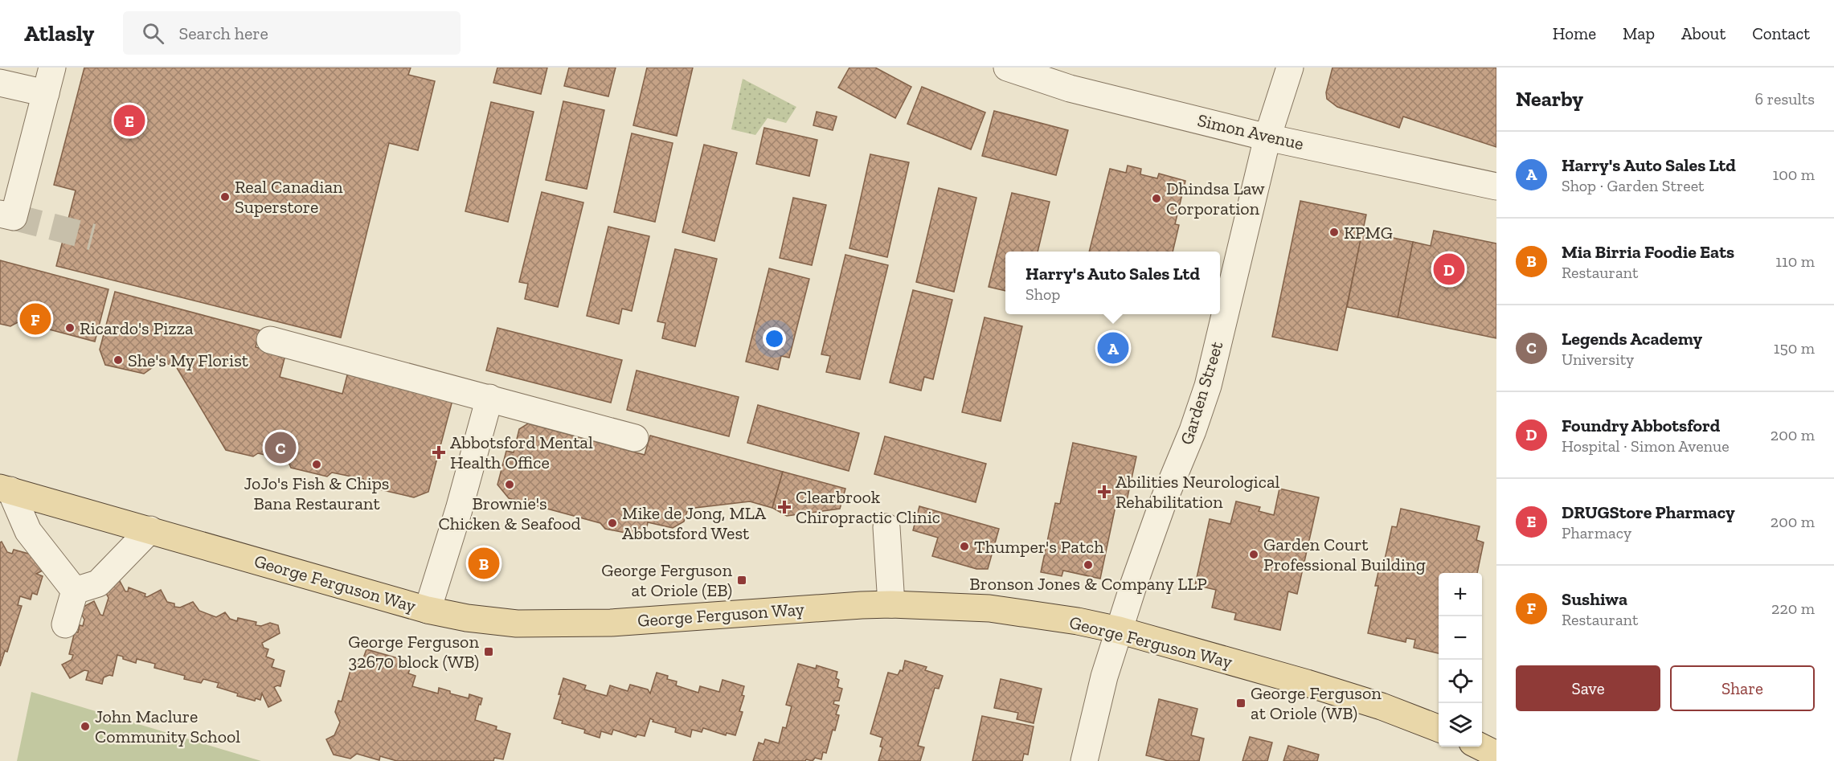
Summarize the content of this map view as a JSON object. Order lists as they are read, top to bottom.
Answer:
{
  "streets": {
    "main road": ["George Ferguson Way"],
    "street": ["Simon Avenue", "Garden Street"]
  },
  "crossings": [
    ["Simon Avenue", "Garden Street"],
    ["Garden Street", "George Ferguson Way"]
  ],
  "places": {
    "other": [
      "Real Canadian Superstore",
      "Dhindsa Law Corporation",
      "KPMG",
      "Ricardo's Pizza",
      "She's My Florist",
      "JoJo's Fish & Chips Bana Restaurant",
      "Brownie's Chicken & Seafood",
      "Mike de Jong, MLA Abbotsford West",
      "Thumper's Patch",
      "Garden Court Professional Building",
      "Bronson Jones & Company LLP",
      "John Maclure Community School"
    ],
    "health": ["Abbotsford Mental Health Office", "Abilities Neurological Rehabilitation", "Clearbrook Chiropractic Clinic"],
    "transit": ["George Ferguson at Oriole (EB)", "George Ferguson 32670 block (WB)", "George Ferguson at Oriole (WB)"]
  },
  "page": {
    "header": "Atlasly",
    "search": "Search here",
    "nav": [
      "Home",
      "Map",
      "About",
      "Contact"
    ],
    "heading": ["Nearby", "6 results"],
    "pins": [
      "E",
      "D",
      "F",
      "A",
      "C",
      "B"
    ],
    "list": [
      {
        "mark": "A",
        "name": "Harry's Auto Sales Ltd",
        "note": "Shop · Garden Street",
        "value": "100 m"
      },
      {
        "mark": "B",
        "name": "Mia Birria Foodie Eats",
        "note": "Restaurant",
        "value": "110 m"
      },
      {
        "mark": "C",
        "name": "Legends Academy",
        "note": "University",
        "value": "150 m"
      },
      {
        "mark": "D",
        "name": "Foundry Abbotsford",
        "note": "Hospital · Simon Avenue",
        "value": "200 m"
      },
      {
        "mark": "E",
        "name": "DRUGStore Pharmacy",
        "note": "Pharmacy",
        "value": "200 m"
      },
      {
        "mark": "F",
        "name": "Sushiwa",
        "note": "Restaurant",
        "value": "220 m"
      }
    ],
    "popup": ["Harry's Auto Sales Ltd", "Shop"],
    "map_buttons": ["+", "−"],
    "buttons": ["Save", "Share"]
  }
}
